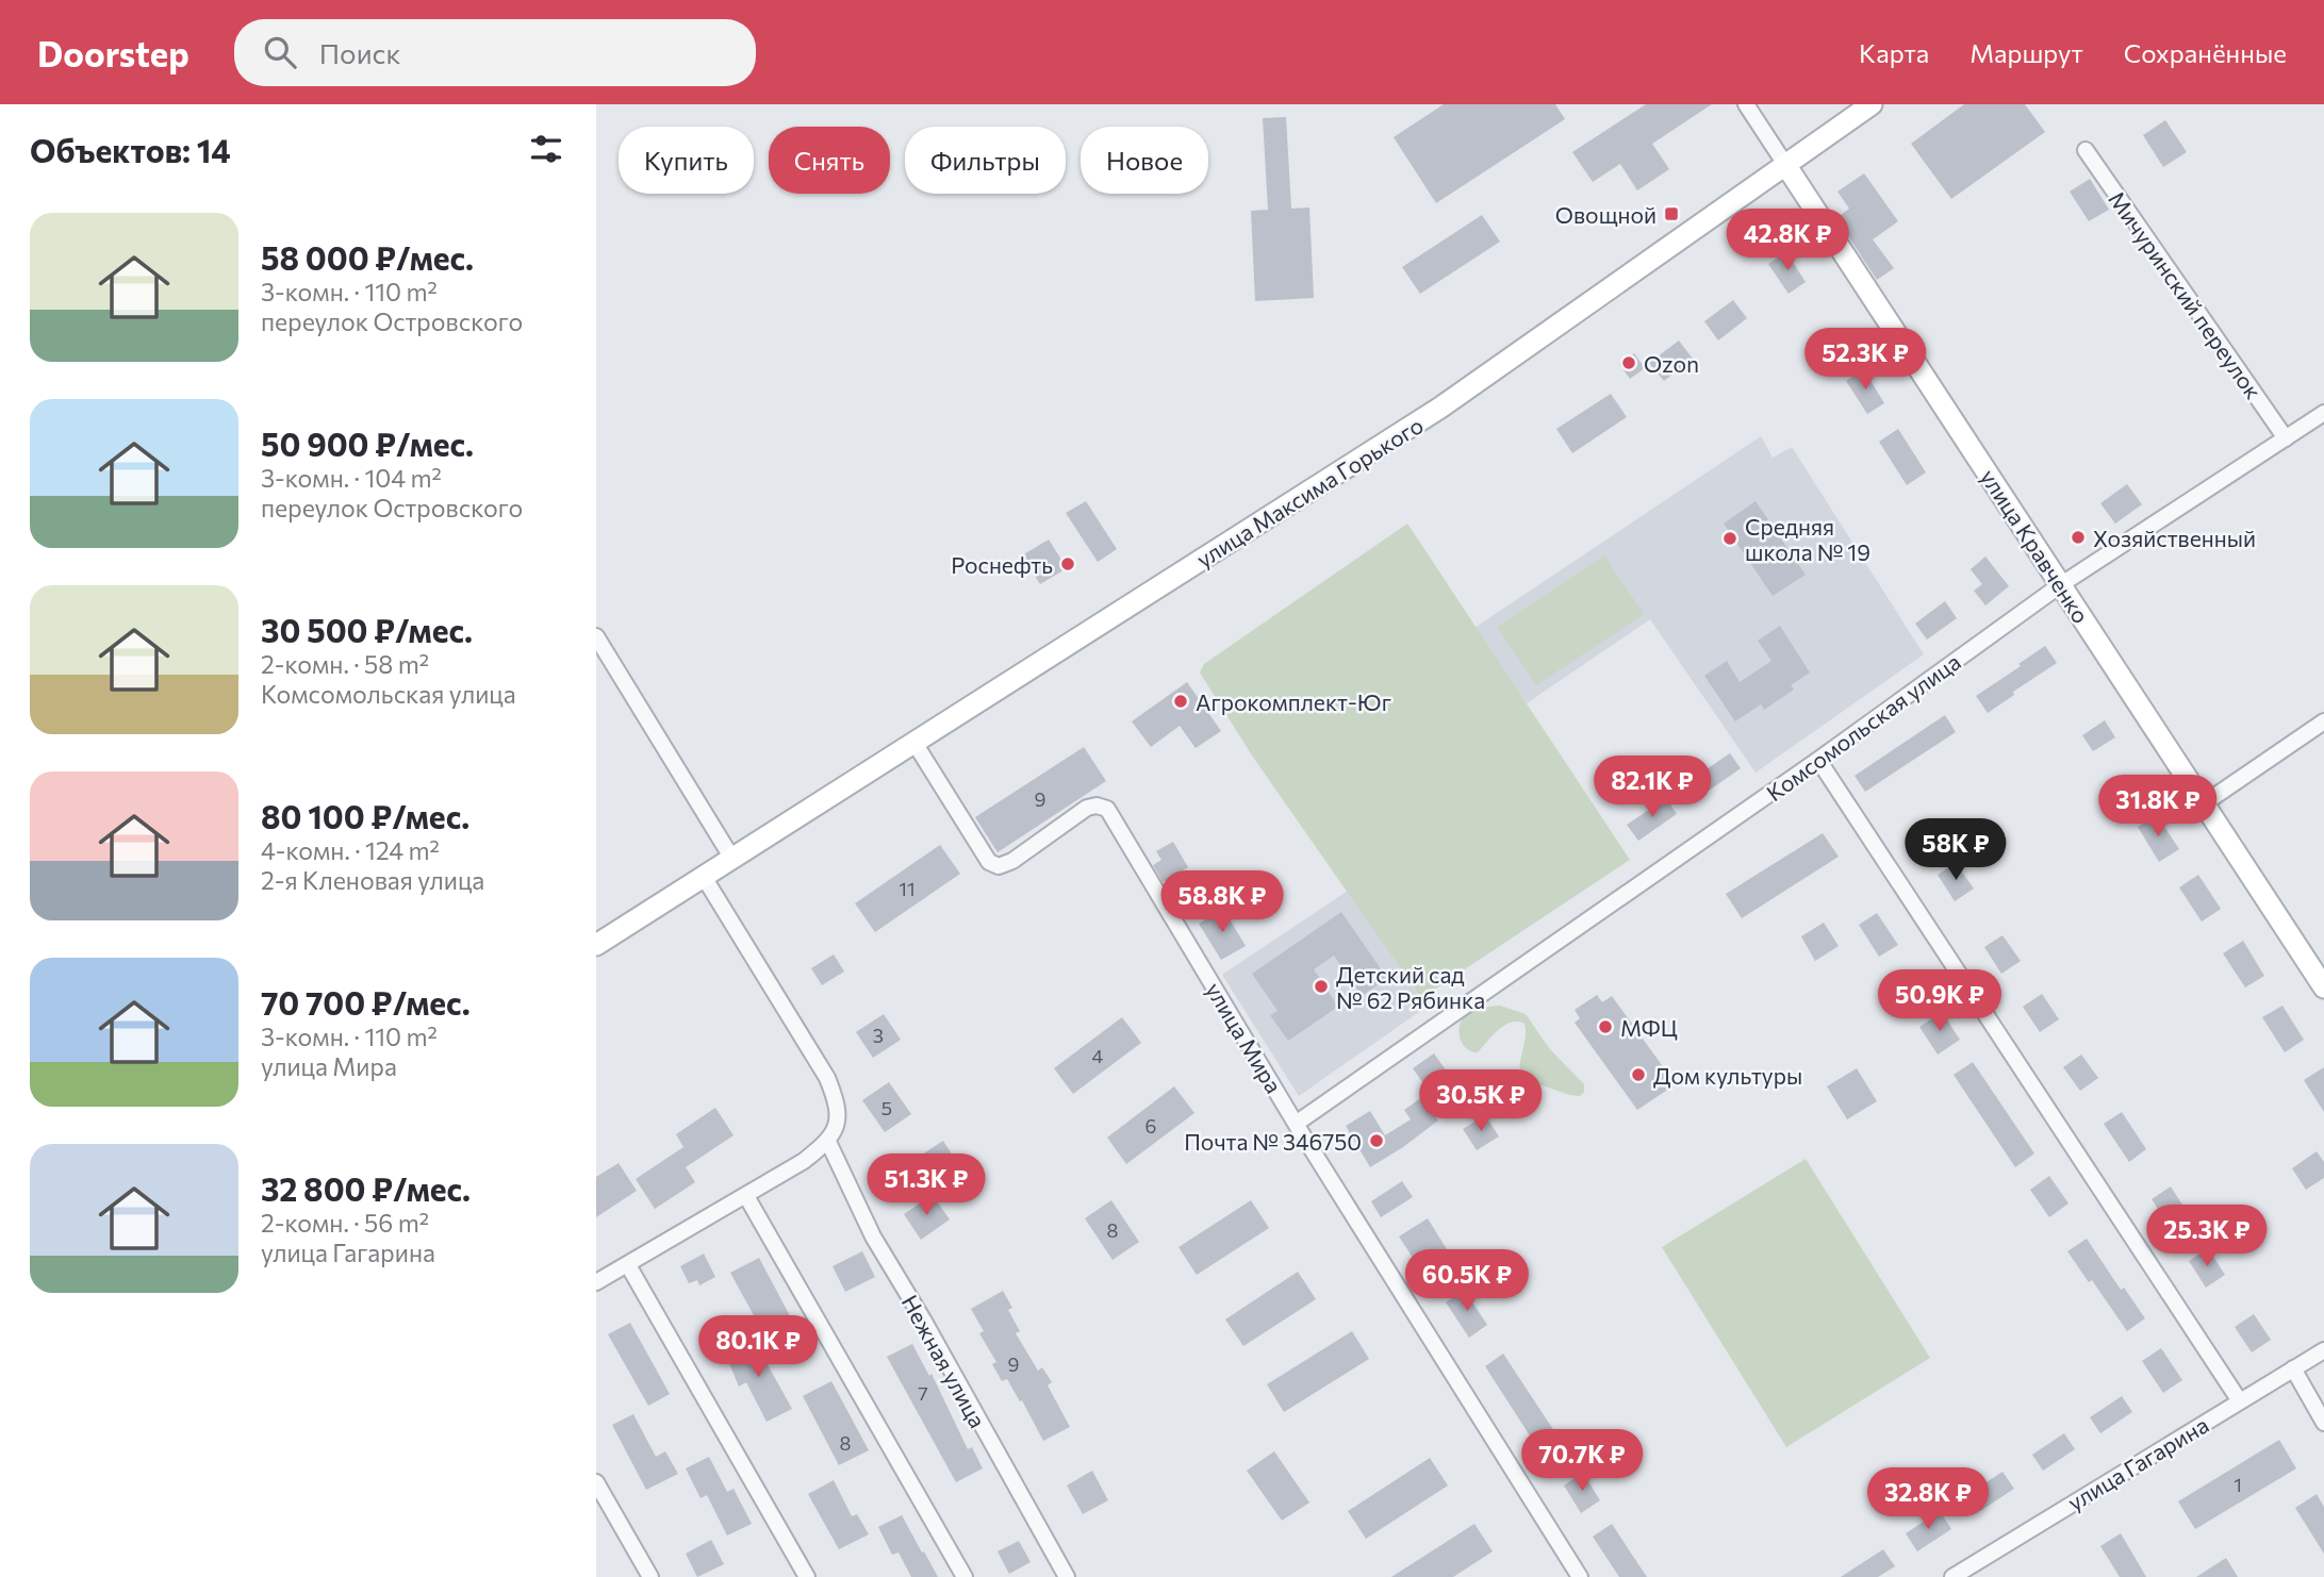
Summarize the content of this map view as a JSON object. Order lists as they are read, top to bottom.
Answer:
{
  "streets": {
    "main road": ["улица Максима Горького", "улица Кравченко"],
    "street": [
      "Мичуринский переулок",
      "Комсомольская улица",
      "улица Мира",
      "Нежная улица",
      "улица Гагарина"
    ]
  },
  "crossings": [
    ["Мичуринский переулок", "Комсомольская улица"],
    ["улица Максима Горького", "улица Кравченко"],
    ["улица Максима Горького", "улица Мира"],
    ["улица Кравченко", "Комсомольская улица"],
    ["Комсомольская улица", "улица Мира"]
  ],
  "places": {
    "transit": ["Овощной"],
    "other": [
      "Ozon",
      "Хозяйственный",
      "Средняя школа № 19",
      "Роснефть",
      "Агрокомплект-Юг",
      "Детский сад № 62 Рябинка",
      "МФЦ",
      "Дом культуры",
      "Почта № 346750"
    ]
  },
  "house_numbers": [
    "9",
    "11",
    "3",
    "4",
    "5",
    "6",
    "8",
    "9",
    "7",
    "8",
    "1"
  ],
  "page": {
    "header": "Doorstep",
    "search": "Поиск",
    "nav": ["Карта", "Маршрут", "Сохранённые"],
    "heading": "Объектов: 14",
    "chip": [
      "Купить",
      "Снять",
      "Фильтры",
      "Новое"
    ],
    "list": [
      {
        "name": "58 000 ₽/мес.",
        "note": "3-комн. · 110 m² · переулок Островского"
      },
      {
        "name": "50 900 ₽/мес.",
        "note": "3-комн. · 104 m² · переулок Островского"
      },
      {
        "name": "30 500 ₽/мес.",
        "note": "2-комн. · 58 m² · Комсомольская улица"
      },
      {
        "name": "80 100 ₽/мес.",
        "note": "4-комн. · 124 m² · 2-я Кленовая улица"
      },
      {
        "name": "70 700 ₽/мес.",
        "note": "3-комн. · 110 m² · улица Мира"
      },
      {
        "name": "32 800 ₽/мес.",
        "note": "2-комн. · 56 m² · улица Гагарина"
      }
    ],
    "price": [
      "42.8K ₽",
      "52.3K ₽",
      "82.1K ₽",
      "31.8K ₽",
      "58K ₽",
      "58.8K ₽",
      "50.9K ₽",
      "30.5K ₽",
      "51.3K ₽",
      "25.3K ₽",
      "60.5K ₽",
      "80.1K ₽",
      "70.7K ₽",
      "32.8K ₽"
    ]
  }
}
